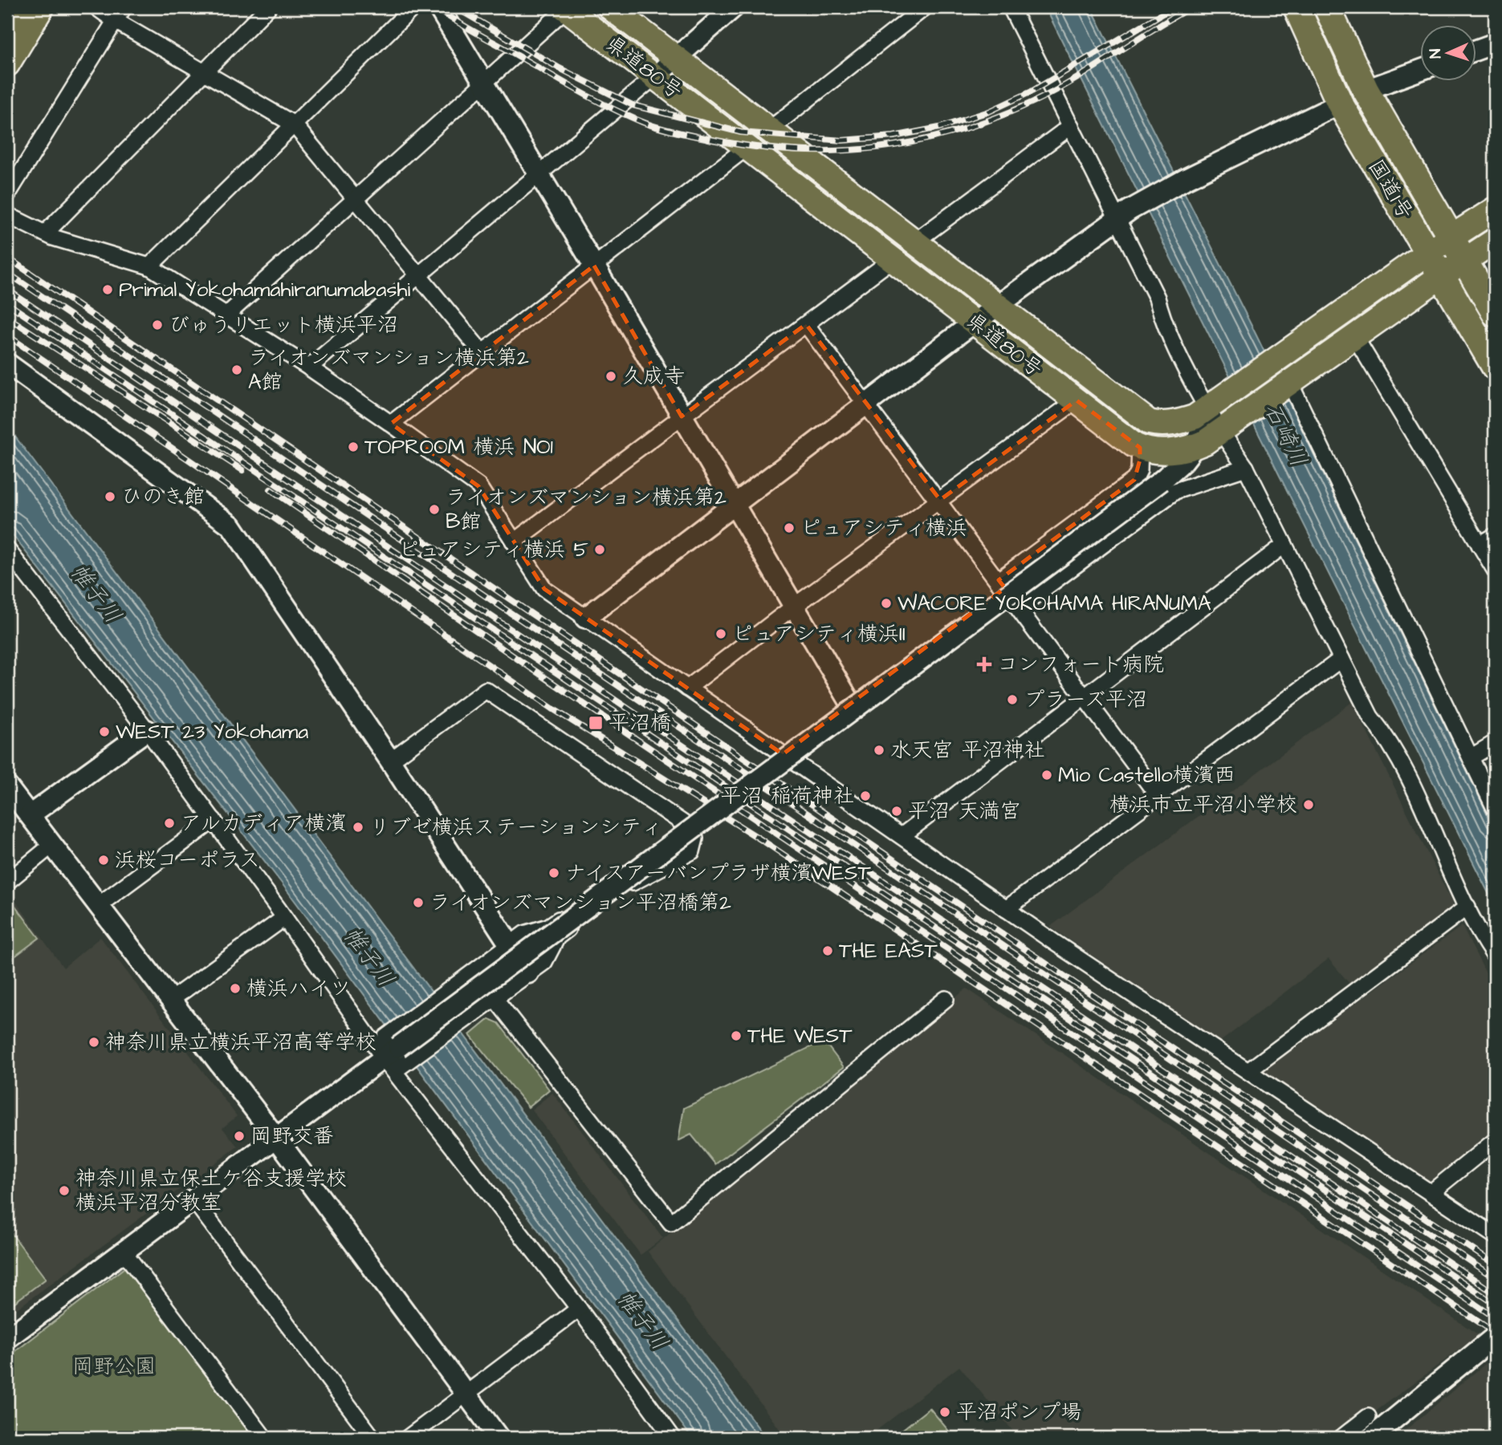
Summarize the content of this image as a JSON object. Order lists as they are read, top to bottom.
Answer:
{
  "streets": {
    "highway": ["国道1号"],
    "main road": ["県道80号"]
  },
  "crossings": [
    ["県道80号", "国道1号"]
  ],
  "water": ["石崎川", "帷子川"],
  "parks": ["岡野公園"],
  "places": {
    "other": [
      "Primal Yokohamahiranumabashi",
      "びゅうリエット横浜平沼",
      "ライオンズマンション横浜第2 A館",
      "久成寺",
      "TOPROOM 横浜 NO1",
      "ひのき館",
      "ライオンズマンション横浜第2 B館",
      "ピュアシティ横浜",
      "ピュアシティ横浜 5",
      "WACORE YOKOHAMA HIRANUMA",
      "ピュアシティ横浜II",
      "プラーズ平沼",
      "WEST 23 Yokohama",
      "水天宮 平沼神社",
      "Mio Castello横濱西",
      "平沼 稲荷神社",
      "横浜市立平沼小学校",
      "平沼 天満宮",
      "アルカディア横濱",
      "リブゼ横浜ステーションシティ",
      "浜桜コーポラス",
      "ナイスアーバンプラザ横濱WEST",
      "ライオンズマンション平沼橋第2",
      "THE EAST",
      "横浜ハイツ",
      "THE WEST",
      "神奈川県立横浜平沼高等学校",
      "岡野交番",
      "神奈川県立保土ケ谷支援学校 横浜平沼分教室",
      "平沼ポンプ場"
    ],
    "health": ["コンフォート病院"],
    "transit": ["平沼橋"]
  },
  "north": "left"
}
